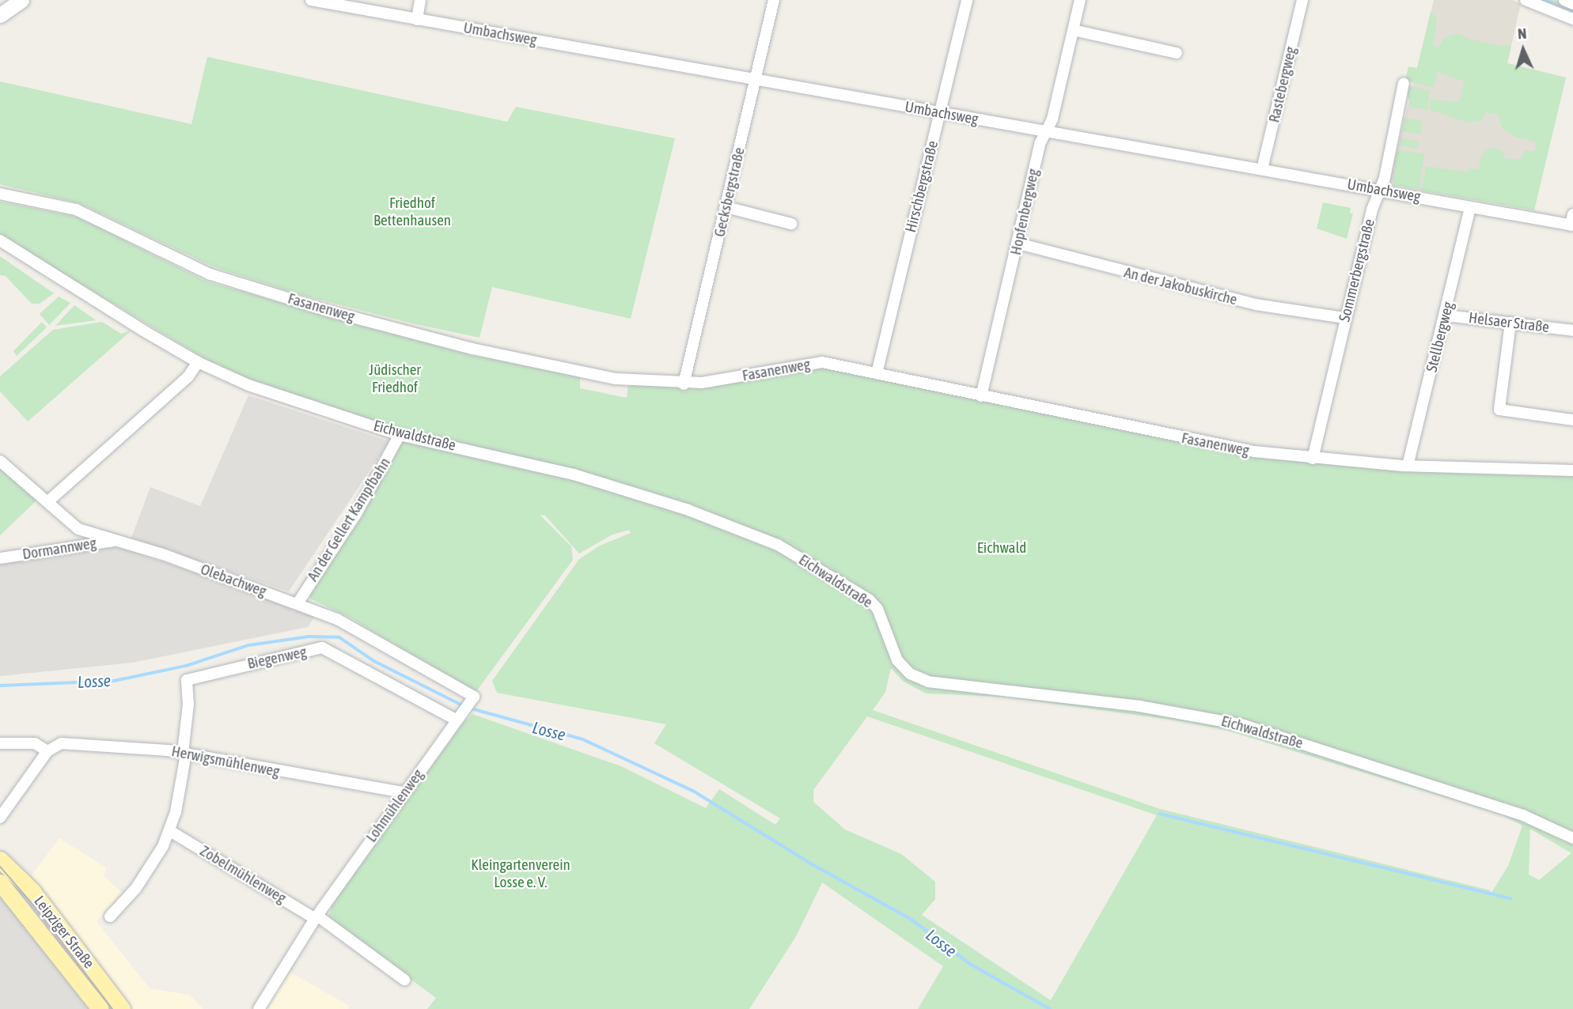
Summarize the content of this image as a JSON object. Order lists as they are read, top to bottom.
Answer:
{
  "streets": {
    "main road": ["Leipziger Straße"],
    "street": [
      "Umbachsweg",
      "Rastebergweg",
      "Hirschbergstraße",
      "Gecksbergstraße",
      "Hopfenbergweg",
      "Sommerbergstraße",
      "An der Jakobuskirche",
      "Fasanenweg",
      "Helsaer Straße",
      "Stellbergweg",
      "Eichwaldstraße",
      "An der Gellert Kampfbahn",
      "Dormannweg",
      "Olebachweg",
      "Biegenweg",
      "Herwigsmühlenweg",
      "Lohmühlenweg",
      "Zobelmühlenweg"
    ]
  },
  "crossings": [
    ["Umbachsweg", "Rastebergweg"],
    ["Umbachsweg", "Hirschbergstraße"],
    ["Umbachsweg", "Gecksbergstraße"],
    ["Umbachsweg", "Hopfenbergweg"],
    ["Umbachsweg", "Sommerbergstraße"],
    ["Umbachsweg", "Stellbergweg"],
    ["Hirschbergstraße", "Fasanenweg"],
    ["Gecksbergstraße", "Fasanenweg"],
    ["Hopfenbergweg", "An der Jakobuskirche"],
    ["Hopfenbergweg", "Fasanenweg"],
    ["Sommerbergstraße", "An der Jakobuskirche"],
    ["Sommerbergstraße", "Fasanenweg"],
    ["Fasanenweg", "Stellbergweg"],
    ["Helsaer Straße", "Stellbergweg"],
    ["Eichwaldstraße", "An der Gellert Kampfbahn"],
    ["An der Gellert Kampfbahn", "Olebachweg"],
    ["Dormannweg", "Olebachweg"],
    ["Olebachweg", "Lohmühlenweg"],
    ["Biegenweg", "Herwigsmühlenweg"],
    ["Biegenweg", "Lohmühlenweg"],
    ["Herwigsmühlenweg", "Lohmühlenweg"],
    ["Lohmühlenweg", "Zobelmühlenweg"]
  ],
  "water": ["Losse"],
  "parks": [
    "Friedhof Bettenhausen",
    "Jüdischer Friedhof",
    "Eichwald",
    "Kleingartenverein Losse e. V."
  ],
  "north": "top"
}
